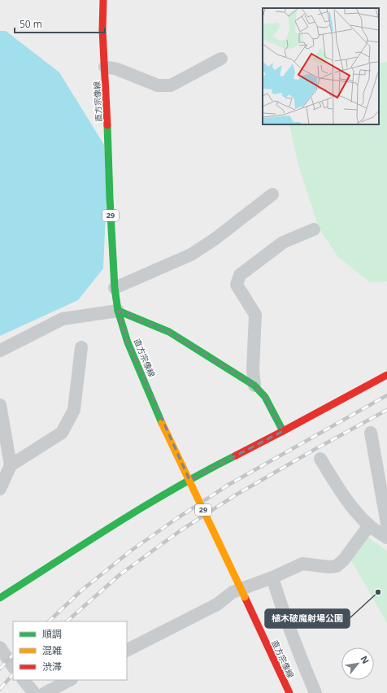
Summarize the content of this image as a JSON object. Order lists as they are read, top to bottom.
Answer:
{
  "streets": {
    "main road": ["直方宗像線", "29"]
  },
  "places": ["植木破魔射場公園"],
  "legend": ["順調", "混雑", "渋滞"],
  "scale_bar": "50 m",
  "north": "top right"
}
